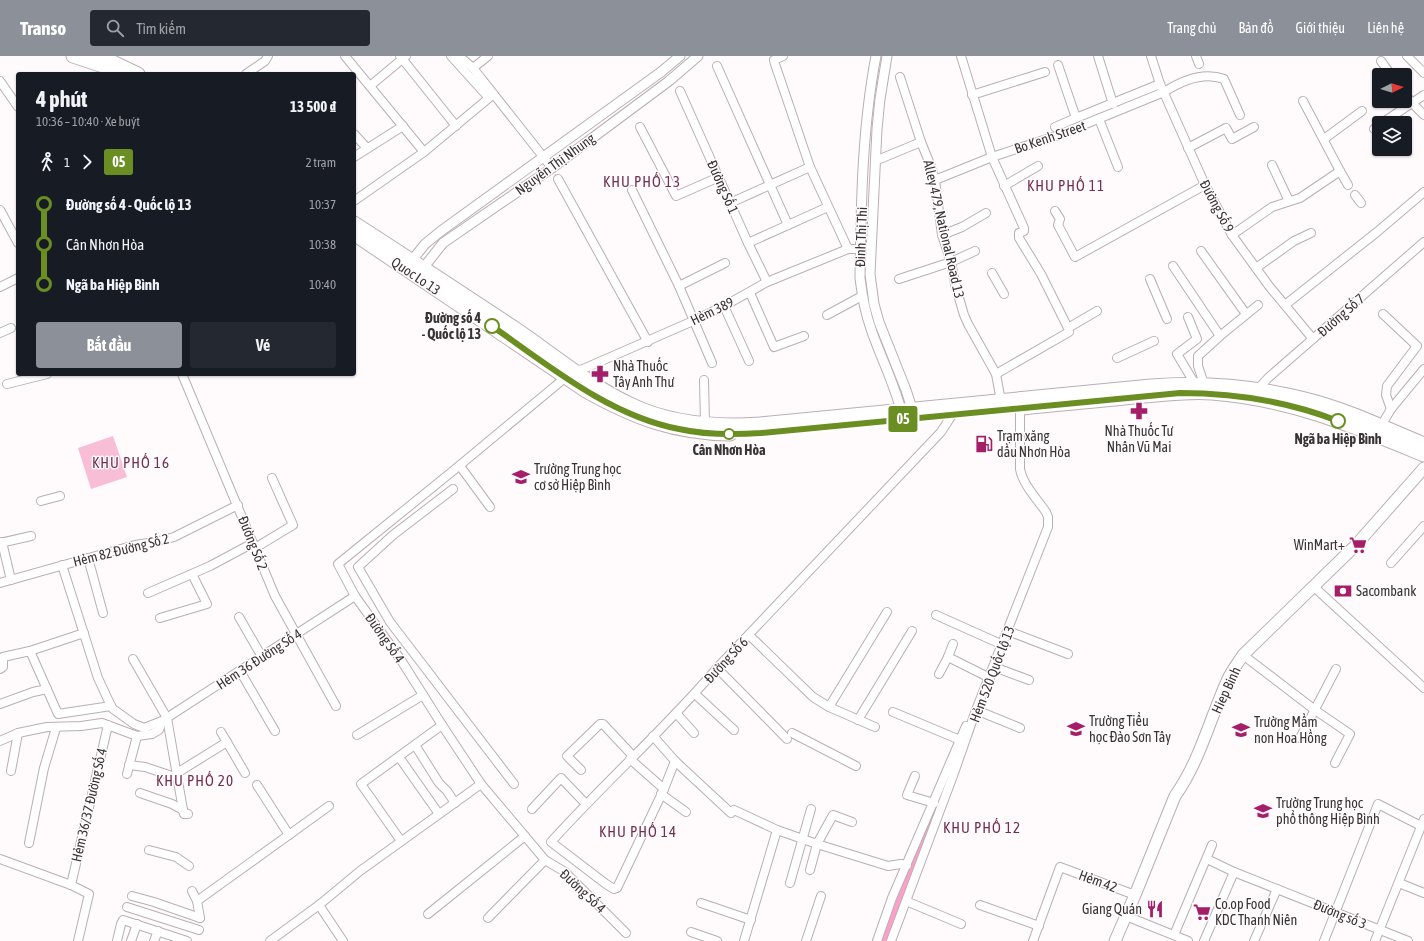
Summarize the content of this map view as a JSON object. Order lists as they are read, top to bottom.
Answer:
{
  "streets": {
    "highway": ["Quoc Lo 13"],
    "main road": ["Hiep Binh"],
    "street": [
      "Bo Kenh Street",
      "Nguyễn Thị Nhung",
      "Đường Số 1",
      "Đường Số 9",
      "Alley 479, National Road 13",
      "Đinh Thị Thi",
      "Hẻm 389",
      "Đường Số 7",
      "Đường Số 2",
      "Hẻm 82 Đường Số 2",
      "Đường Số 4",
      "Hẻm 36 Đường Số 4",
      "Đường Số 6",
      "Hẻm 520 Quốc lộ 13",
      "Hẻm 36/37 Đường Số 4",
      "Hẻm 42",
      "Đường số 3"
    ]
  },
  "crossings": [
    ["Bo Kenh Street", "Đường Số 9"],
    ["Bo Kenh Street", "Alley 479, National Road 13"],
    ["Nguyễn Thị Nhung", "Quoc Lo 13"],
    ["Đường Số 1", "Hẻm 389"],
    ["Đường Số 9", "Đường Số 7"],
    ["Alley 479, National Road 13", "Quoc Lo 13"],
    ["Đinh Thị Thi", "Quoc Lo 13"],
    ["Quoc Lo 13", "Hẻm 389"],
    ["Quoc Lo 13", "Đường Số 7"],
    ["Quoc Lo 13", "Đường Số 4"],
    ["Quoc Lo 13", "Đường Số 6"],
    ["Quoc Lo 13", "Hẻm 520 Quốc lộ 13"],
    ["Hẻm 389", "Đường Số 4"],
    ["Đường Số 2", "Hẻm 82 Đường Số 2"],
    ["Đường Số 2", "Hẻm 36 Đường Số 4"],
    ["Đường Số 4", "Hẻm 36 Đường Số 4"],
    ["Hiep Binh", "Hẻm 42"]
  ],
  "districts": [
    "KHU PHỐ 13",
    "KHU PHỐ 11",
    "KHU PHỐ 16",
    "KHU PHỐ 20",
    "KHU PHỐ 12",
    "KHU PHỐ 14"
  ],
  "places": {
    "other": ["Đường số 4 - Quốc lộ 13", "Ngã ba Hiệp Bình", "Cân Nhơn Hòa"],
    "pharmacy": ["Nhà Thuốc Tây Anh Thư", "Nhà Thuốc Tư Nhân Vū Mai"],
    "fuel station": ["Trạm xăng dầu Nhơn Hòa"],
    "school or university": [
      "Trường Trung học cơ sở Hiệp Bình",
      "Trường Tiểu học Đào Sơn Tây",
      "Trường Mầm non Hoa Hồng",
      "Trường Trung học phổ thông Hiệp Bình"
    ],
    "supermarket": ["WinMart+", "Co.op Food KDC Thanh Niên"],
    "bank": ["Sacombank"],
    "restaurant": ["Giang Quán"]
  },
  "lines": ["bus line 05"],
  "north": "right",
  "page": {
    "header": "Transo",
    "search": "Tìm kiếm",
    "nav": [
      "Trang chủ",
      "Bản đồ",
      "Giới thiệu",
      "Liên hệ"
    ],
    "on_map": "05",
    "heading": ["4 phút", "10:36 – 10:40 · Xe buýt", "13 500 ₫"],
    "legs": ["1", "05", "2 trạm"],
    "list": [
      {
        "name": "Đường số 4 - Quốc lộ 13",
        "value": "10:37"
      },
      {
        "name": "Cân Nhơn Hòa",
        "value": "10:38"
      },
      {
        "name": "Ngã ba Hiệp Bình",
        "value": "10:40"
      }
    ],
    "buttons": ["Bắt đầu", "Vé"]
  }
}
